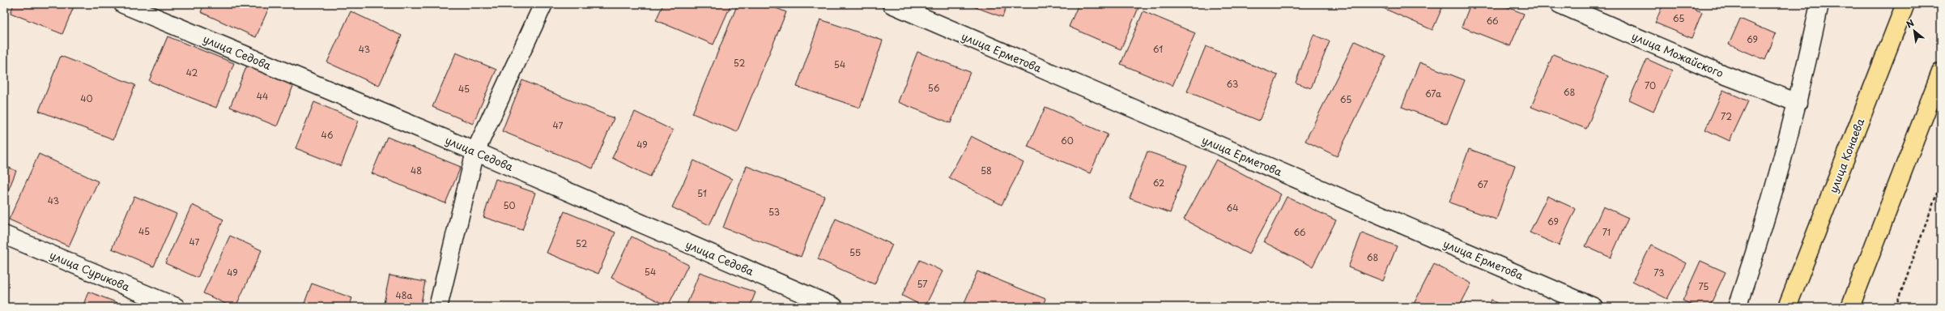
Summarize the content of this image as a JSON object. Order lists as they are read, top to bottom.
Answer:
{
  "streets": {
    "main road": ["улица Конаева"],
    "street": [
      "улица Седова",
      "улица Ерметова",
      "улица Можайского",
      "улица Сурикова"
    ]
  },
  "house_numbers": [
    "65",
    "66",
    "69",
    "43",
    "61",
    "52",
    "54",
    "42",
    "63",
    "70",
    "56",
    "45",
    "68",
    "67а",
    "44",
    "40",
    "65",
    "72",
    "47",
    "46",
    "60",
    "49",
    "48",
    "58",
    "62",
    "67",
    "51",
    "43",
    "50",
    "64",
    "53",
    "69",
    "45",
    "66",
    "71",
    "47",
    "52",
    "55",
    "68",
    "54",
    "49",
    "73",
    "57",
    "75",
    "48а"
  ],
  "north": "top left"
}
